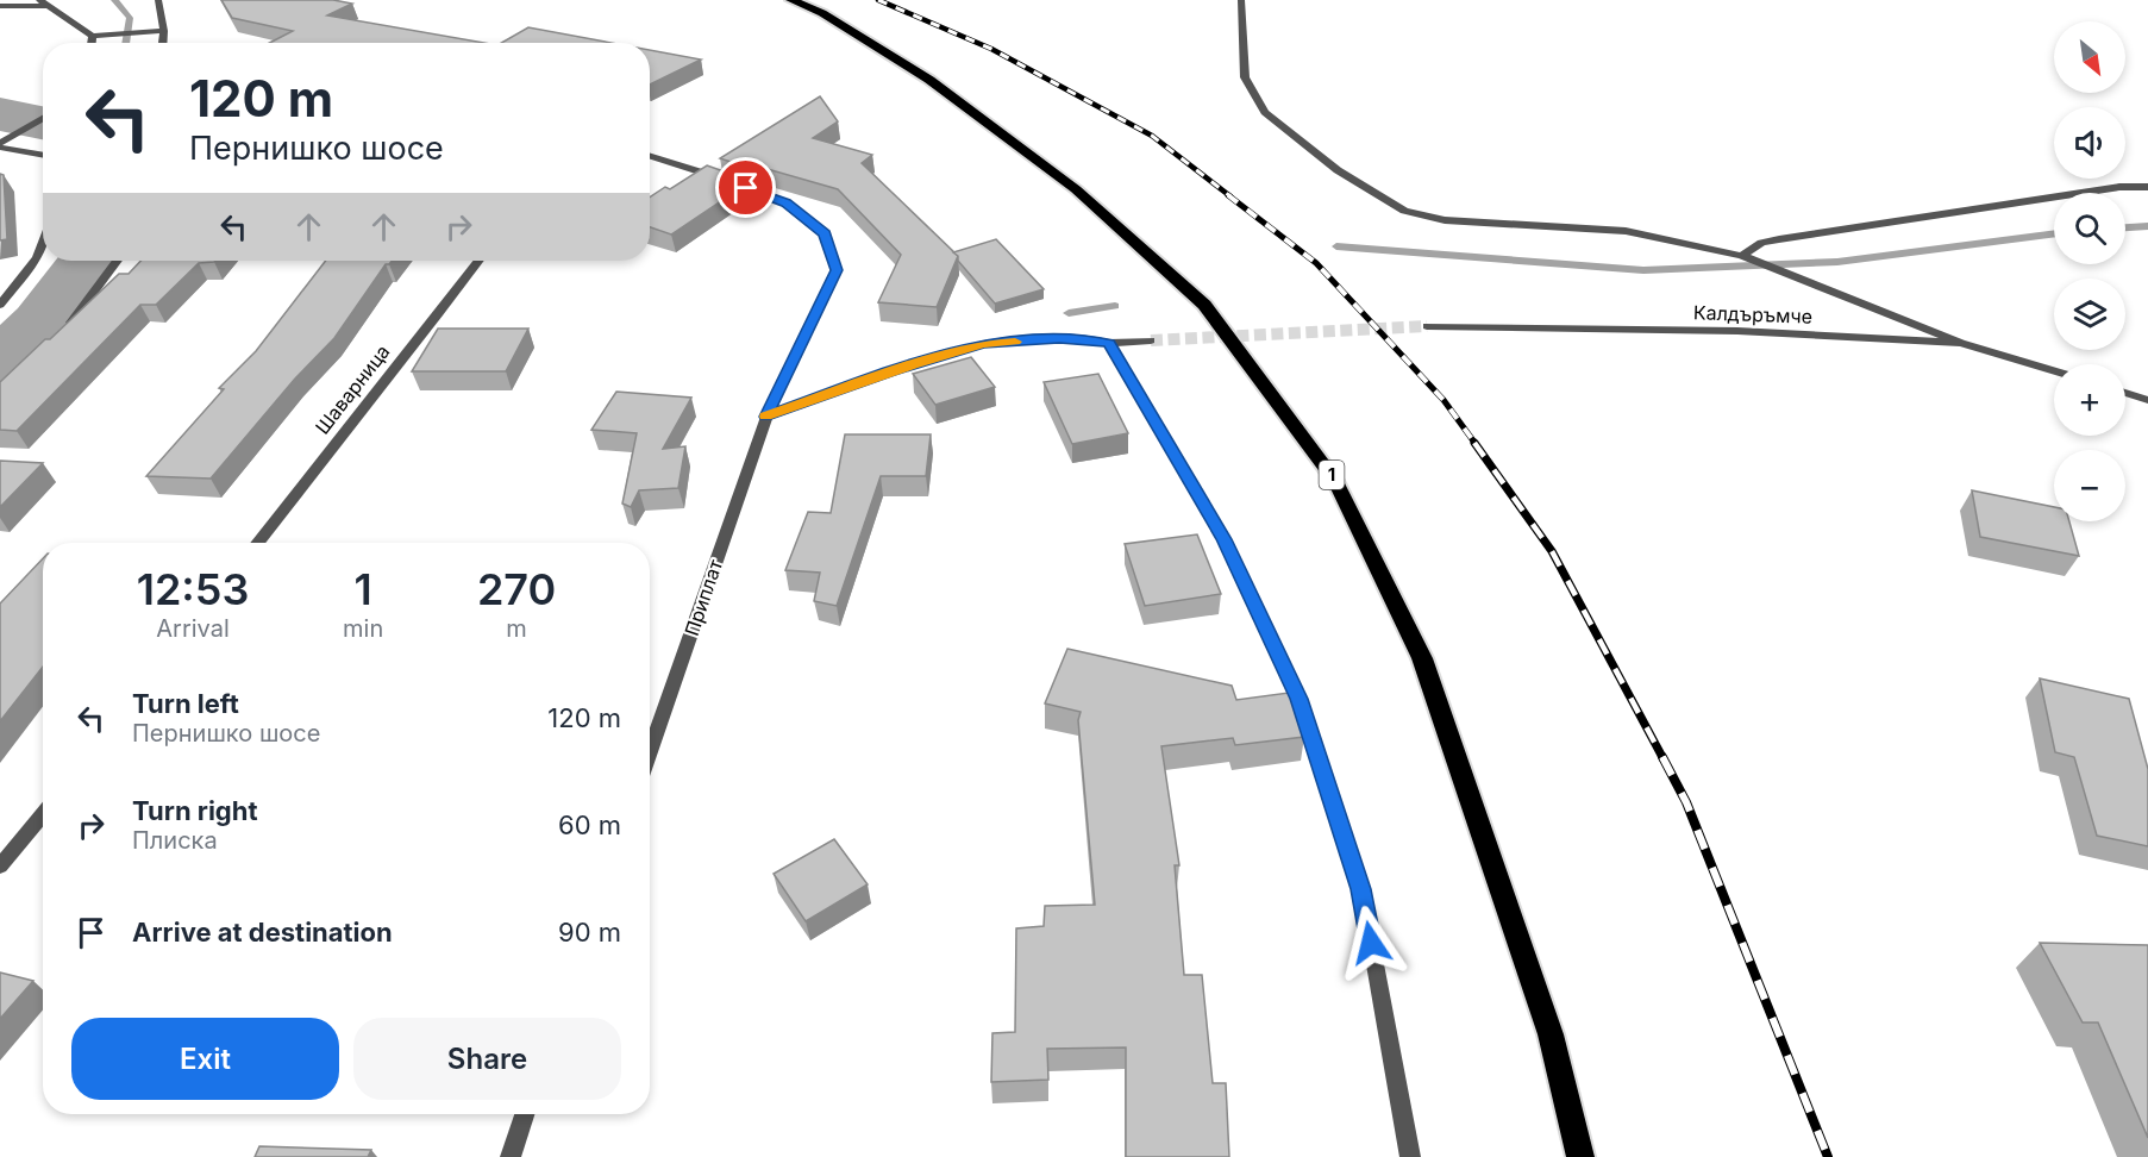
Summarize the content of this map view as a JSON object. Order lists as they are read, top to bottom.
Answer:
{
  "streets": {
    "highway": ["1"],
    "street": ["Калдъръмче", "Шаварница", "Приплат"]
  },
  "north": "bottom right",
  "page": {
    "map_buttons": ["+", "−"],
    "turn": ["120 m", "Пернишко шосе"],
    "eta": [
      "12:53",
      "Arrival",
      "1",
      "min",
      "270",
      "m"
    ],
    "list": [
      {
        "name": "Turn left",
        "note": "Пернишко шосе",
        "value": "120 m"
      },
      {
        "name": "Turn right",
        "note": "Плиска",
        "value": "60 m"
      },
      {
        "name": "Arrive at destination",
        "value": "90 m"
      }
    ],
    "buttons": ["Exit", "Share"]
  }
}
